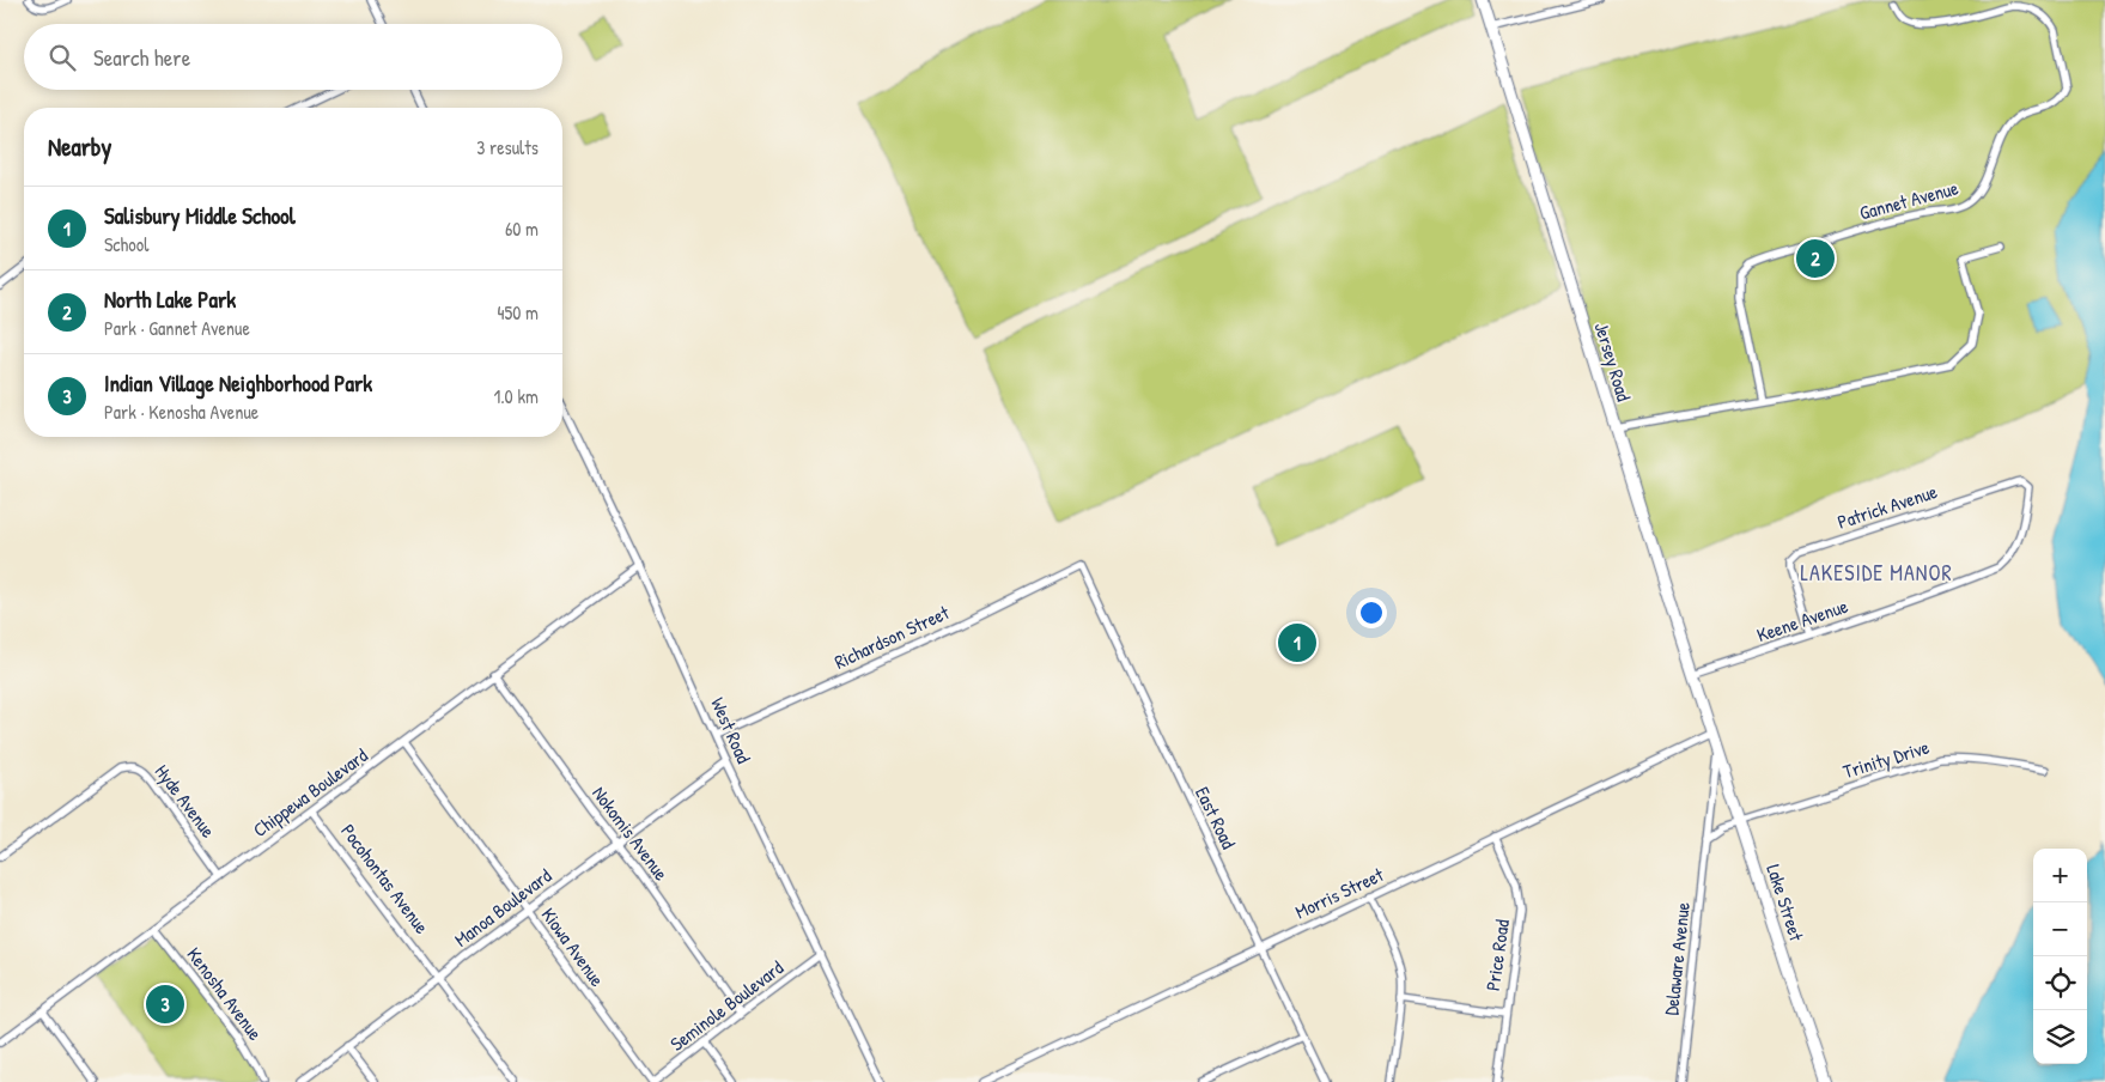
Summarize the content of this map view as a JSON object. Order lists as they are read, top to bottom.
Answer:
{
  "streets": {
    "street": [
      "Gannet Avenue",
      "Jersey Road",
      "Patrick Avenue",
      "Keene Avenue",
      "Richardson Street",
      "West Road",
      "Trinity Drive",
      "Chippewa Boulevard",
      "Hyde Avenue",
      "East Road",
      "Nokomis Avenue",
      "Pocohontas Avenue",
      "Morris Street",
      "Lake Street",
      "Manoa Boulevard",
      "Kiowa Avenue",
      "Price Road",
      "Delaware Avenue",
      "Kenosha Avenue",
      "Seminole Boulevard"
    ]
  },
  "crossings": [
    ["Jersey Road", "Keene Avenue"],
    ["Jersey Road", "Morris Street"],
    ["Jersey Road", "Lake Street"],
    ["Patrick Avenue", "Keene Avenue"],
    ["Richardson Street", "West Road"],
    ["Richardson Street", "East Road"],
    ["West Road", "Chippewa Boulevard"],
    ["West Road", "Manoa Boulevard"],
    ["West Road", "Seminole Boulevard"],
    ["Trinity Drive", "Lake Street"],
    ["Chippewa Boulevard", "Hyde Avenue"],
    ["Chippewa Boulevard", "Nokomis Avenue"],
    ["Chippewa Boulevard", "Pocohontas Avenue"],
    ["Chippewa Boulevard", "Kiowa Avenue"],
    ["Chippewa Boulevard", "Kenosha Avenue"],
    ["East Road", "Morris Street"],
    ["Nokomis Avenue", "Manoa Boulevard"],
    ["Nokomis Avenue", "Seminole Boulevard"],
    ["Pocohontas Avenue", "Manoa Boulevard"],
    ["Morris Street", "Lake Street"],
    ["Morris Street", "Price Road"],
    ["Lake Street", "Delaware Avenue"],
    ["Manoa Boulevard", "Kiowa Avenue"],
    ["Kiowa Avenue", "Seminole Boulevard"]
  ],
  "districts": ["LAKESIDE MANOR"],
  "page": {
    "search": "Search here",
    "heading": ["Nearby", "3 results"],
    "list": [
      {
        "mark": "1",
        "name": "Salisbury Middle School",
        "note": "School",
        "value": "60 m"
      },
      {
        "mark": "2",
        "name": "North Lake Park",
        "note": "Park · Gannet Avenue",
        "value": "450 m"
      },
      {
        "mark": "3",
        "name": "Indian Village Neighborhood Park",
        "note": "Park · Kenosha Avenue",
        "value": "1.0 km"
      }
    ],
    "pins": ["2", "1", "3"],
    "map_buttons": ["+", "−"]
  }
}
